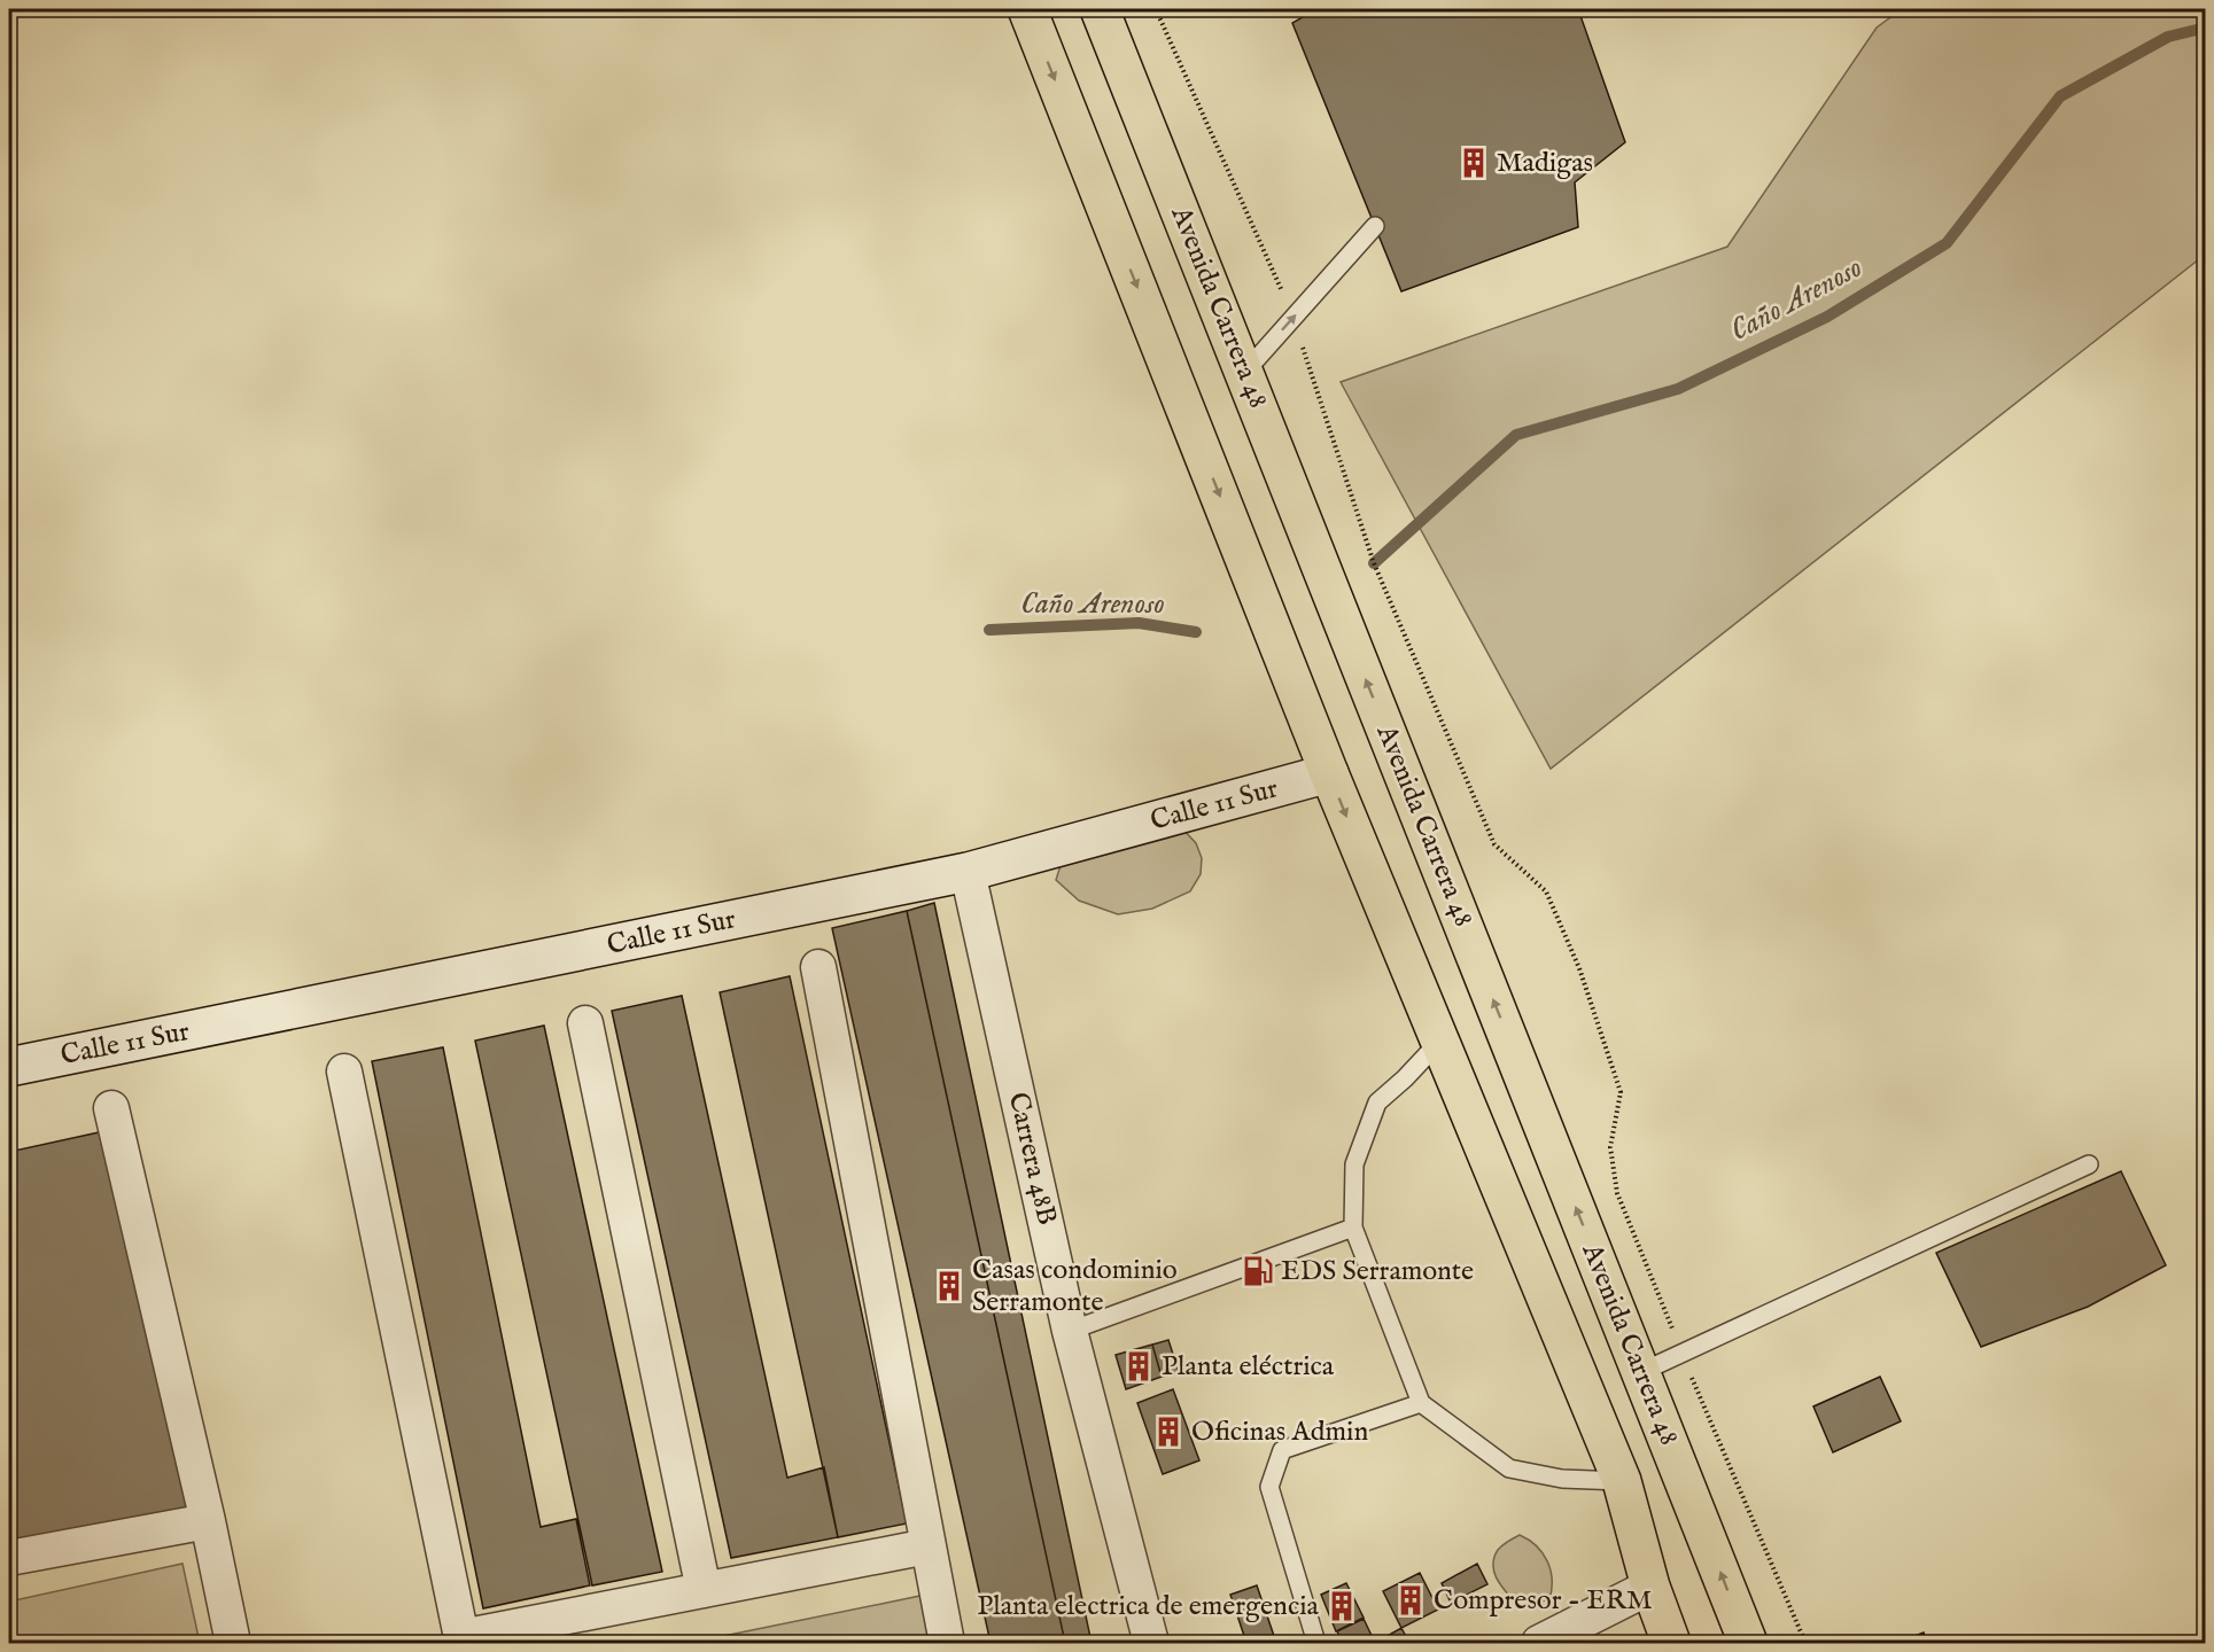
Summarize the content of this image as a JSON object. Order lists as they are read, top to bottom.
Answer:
{
  "streets": {
    "main road": ["Avenida Carrera 48"],
    "street": ["Calle 11 Sur", "Carrera 48B"]
  },
  "crossings": [
    ["Calle 11 Sur", "Carrera 48B"]
  ],
  "water": ["Caño Arenoso"],
  "places": {
    "building": [
      "Madigas",
      "Casas condominio Serramonte",
      "Planta eléctrica",
      "Oficinas Admin",
      "Compresor - ERM",
      "Planta electrica de emergencia"
    ],
    "fuel station": ["EDS Serramonte"]
  }
}
